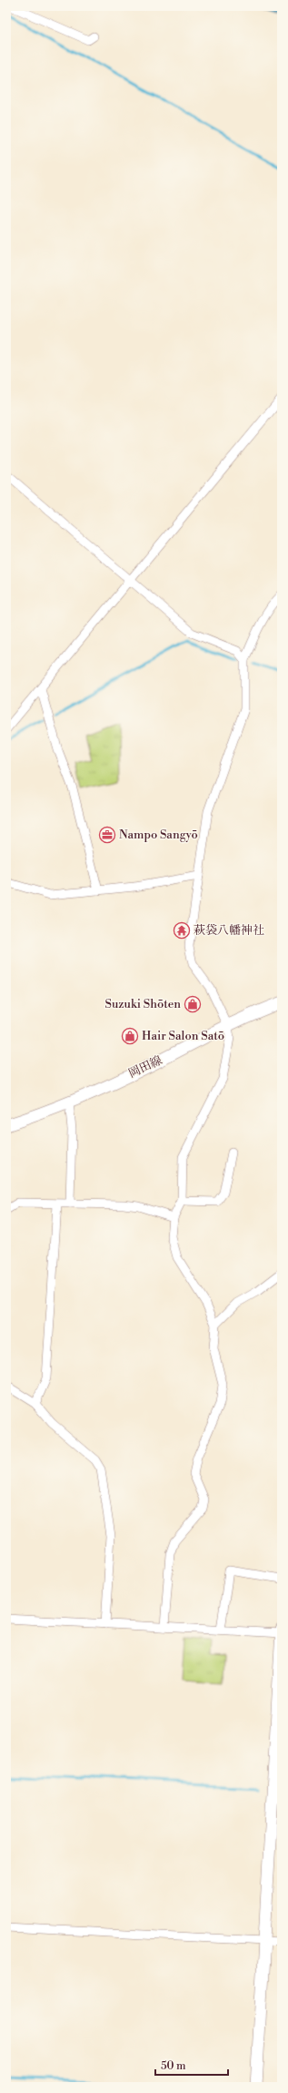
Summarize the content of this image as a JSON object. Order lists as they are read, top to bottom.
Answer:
{
  "streets": {
    "street": ["岡田線"]
  },
  "places": {
    "office": ["Nampo Sangyō"],
    "temple": ["萩袋八幡神社"],
    "shop": ["Suzuki Shōten", "Hair Salon Satō"]
  },
  "scale_bar": "50 m"
}
